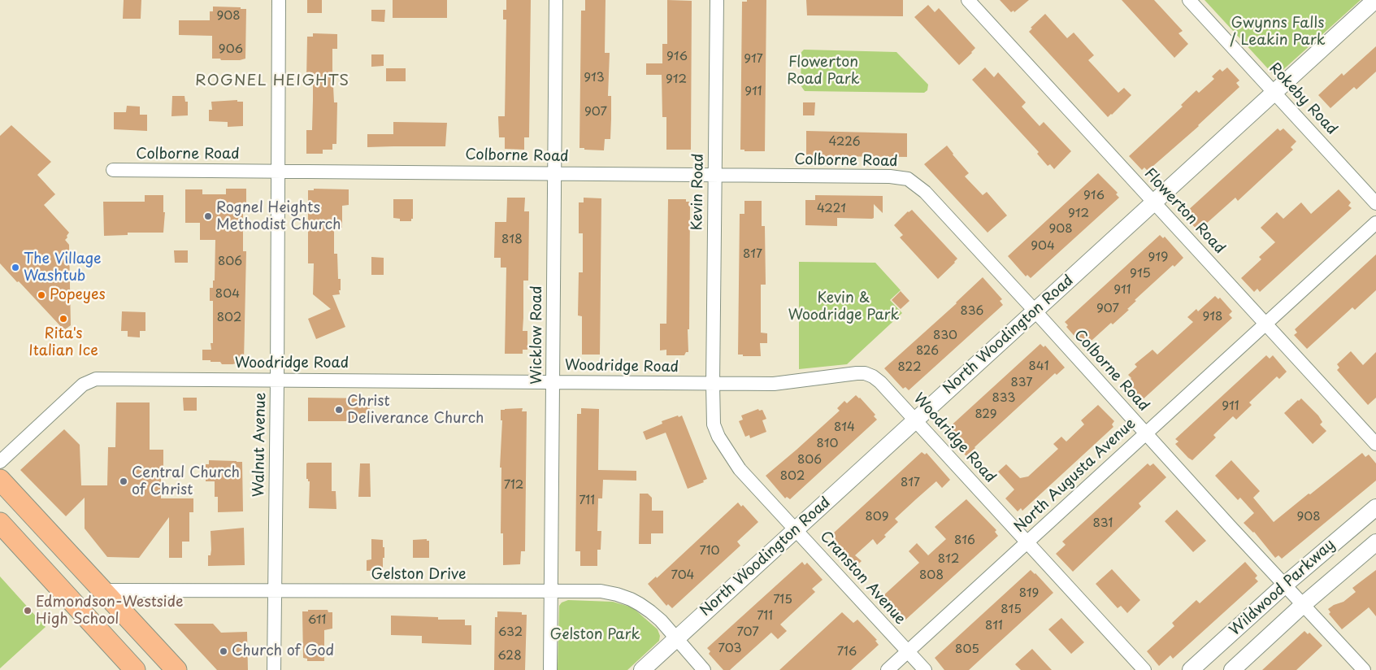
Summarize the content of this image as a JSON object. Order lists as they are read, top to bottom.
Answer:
{
  "streets": {
    "street": [
      "Rokeby Road",
      "Colborne Road",
      "Kevin Road",
      "Flowerton Road",
      "Wicklow Road",
      "North Woodington Road",
      "Woodridge Road",
      "Walnut Avenue",
      "North Augusta Avenue",
      "Gelston Drive",
      "Cranston Avenue",
      "Wildwood Parkway"
    ]
  },
  "crossings": [
    ["Rokeby Road", "North Woodington Road"],
    ["Colborne Road", "Kevin Road"],
    ["Colborne Road", "Wicklow Road"],
    ["Colborne Road", "North Woodington Road"],
    ["Colborne Road", "Walnut Avenue"],
    ["Colborne Road", "North Augusta Avenue"],
    ["Colborne Road", "Wildwood Parkway"],
    ["Kevin Road", "Woodridge Road"],
    ["Kevin Road", "Cranston Avenue"],
    ["Flowerton Road", "North Woodington Road"],
    ["Flowerton Road", "North Augusta Avenue"],
    ["Wicklow Road", "Woodridge Road"],
    ["Wicklow Road", "Gelston Drive"],
    ["North Woodington Road", "Woodridge Road"],
    ["North Woodington Road", "Gelston Drive"],
    ["North Woodington Road", "Cranston Avenue"],
    ["Woodridge Road", "Walnut Avenue"],
    ["Woodridge Road", "North Augusta Avenue"],
    ["Woodridge Road", "Cranston Avenue"],
    ["Walnut Avenue", "Gelston Drive"],
    ["North Augusta Avenue", "Cranston Avenue"]
  ],
  "districts": ["ROGNEL HEIGHTS"],
  "parks": [
    "Gwynns Falls / Leakin Park",
    "Flowerton Road Park",
    "Kevin & Woodridge Park",
    "Gelston Park"
  ],
  "places": [
    "Rognel Heights Methodist Church",
    "The Village Washtub",
    "Popeyes",
    "Rita's Italian Ice",
    "Christ Deliverance Church",
    "Central Church of Christ",
    "Edmondson-Westside High School",
    "Church of God"
  ],
  "house_numbers": [
    "908",
    "906",
    "916",
    "917",
    "913",
    "912",
    "911",
    "907",
    "4226",
    "916",
    "4221",
    "912",
    "908",
    "818",
    "904",
    "817",
    "919",
    "806",
    "915",
    "911",
    "804",
    "907",
    "836",
    "918",
    "802",
    "830",
    "826",
    "841",
    "822",
    "837",
    "833",
    "911",
    "829",
    "814",
    "810",
    "806",
    "802",
    "817",
    "712",
    "711",
    "809",
    "908",
    "831",
    "816",
    "710",
    "812",
    "704",
    "808",
    "819",
    "715",
    "815",
    "711",
    "611",
    "811",
    "632",
    "707",
    "703",
    "805",
    "716",
    "628"
  ]
}
